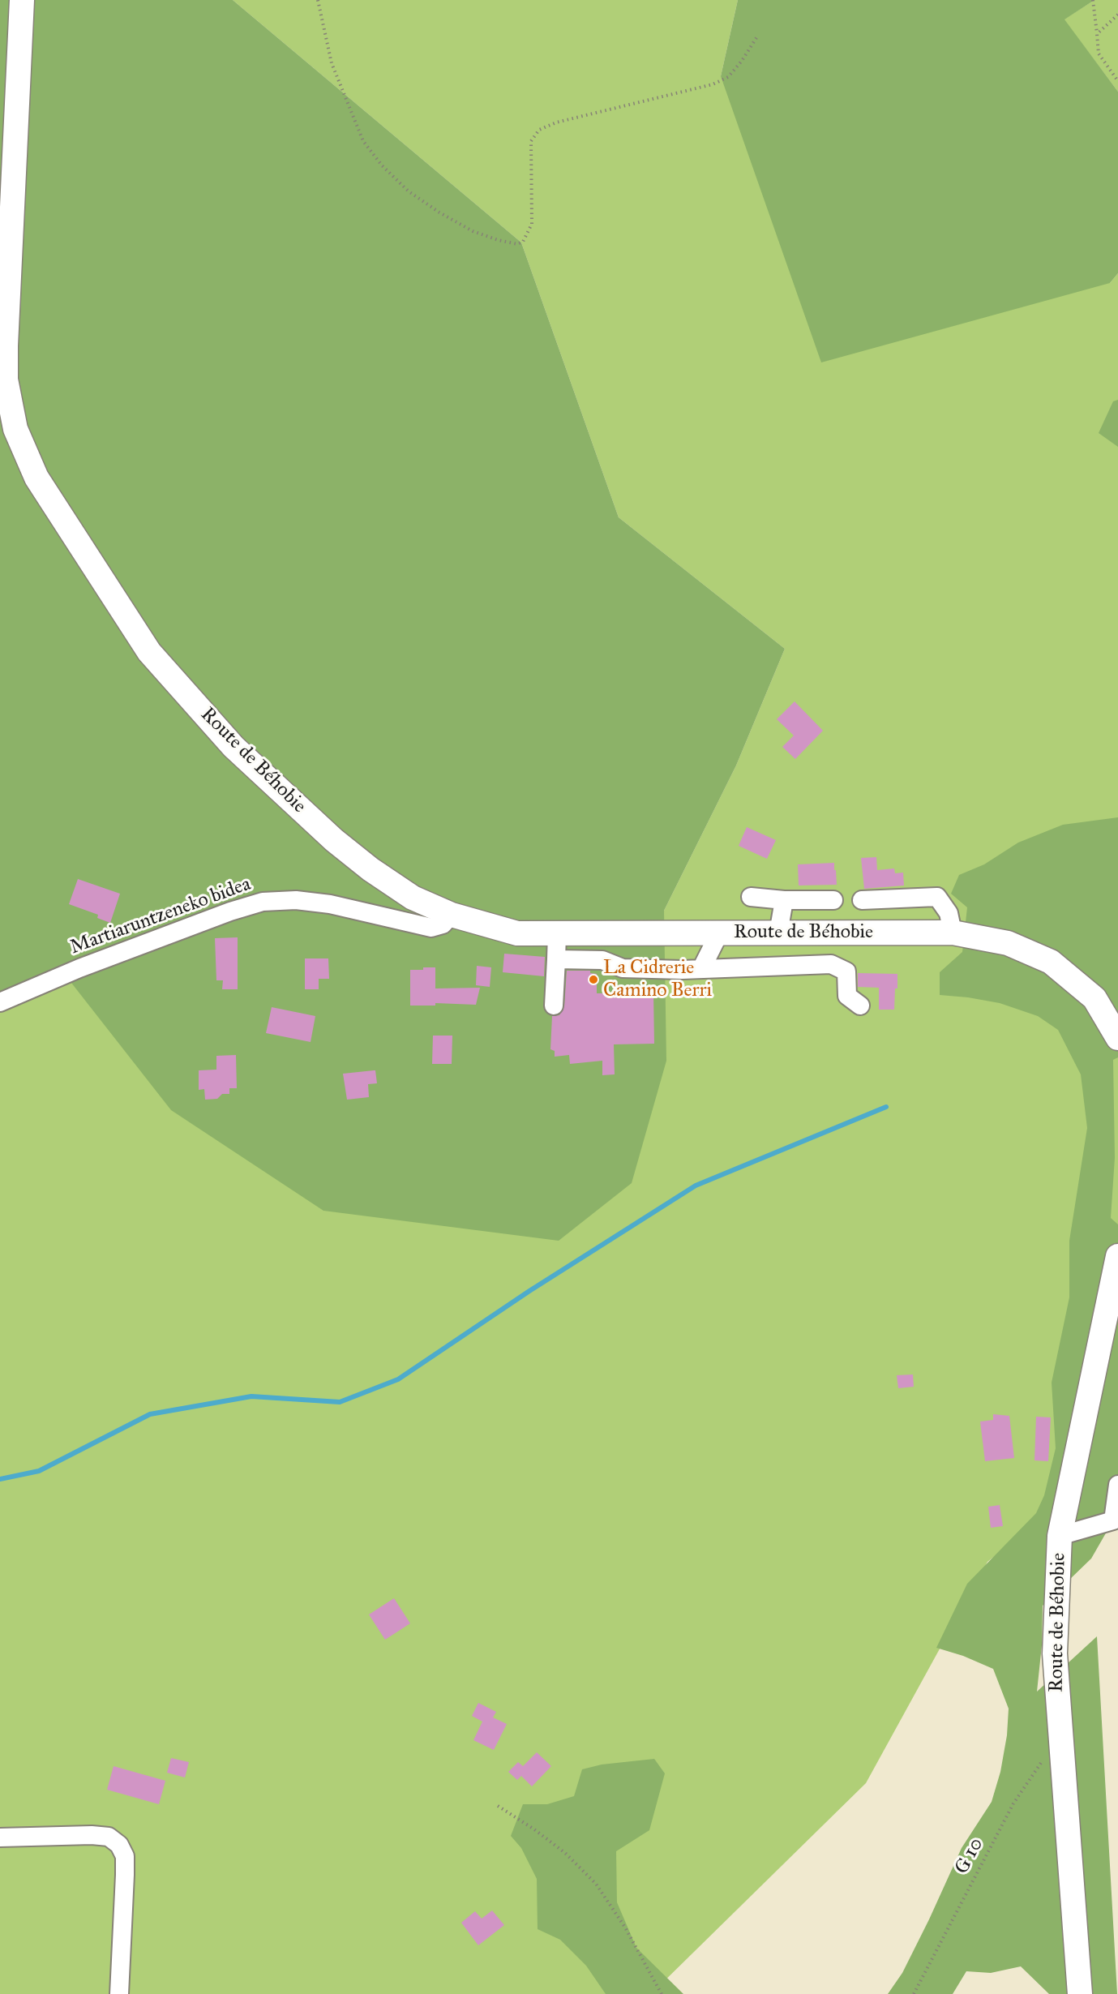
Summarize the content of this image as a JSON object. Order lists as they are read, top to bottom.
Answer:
{
  "streets": {
    "main road": ["Route de Béhobie"],
    "street": ["Martiaruntzeneko bidea"],
    "path": ["G 10"]
  },
  "crossings": [
    ["Route de Béhobie", "Martiaruntzeneko bidea"],
    ["Route de Béhobie", "G 10"]
  ],
  "places": ["La Cidrerie Camino Berri"]
}
